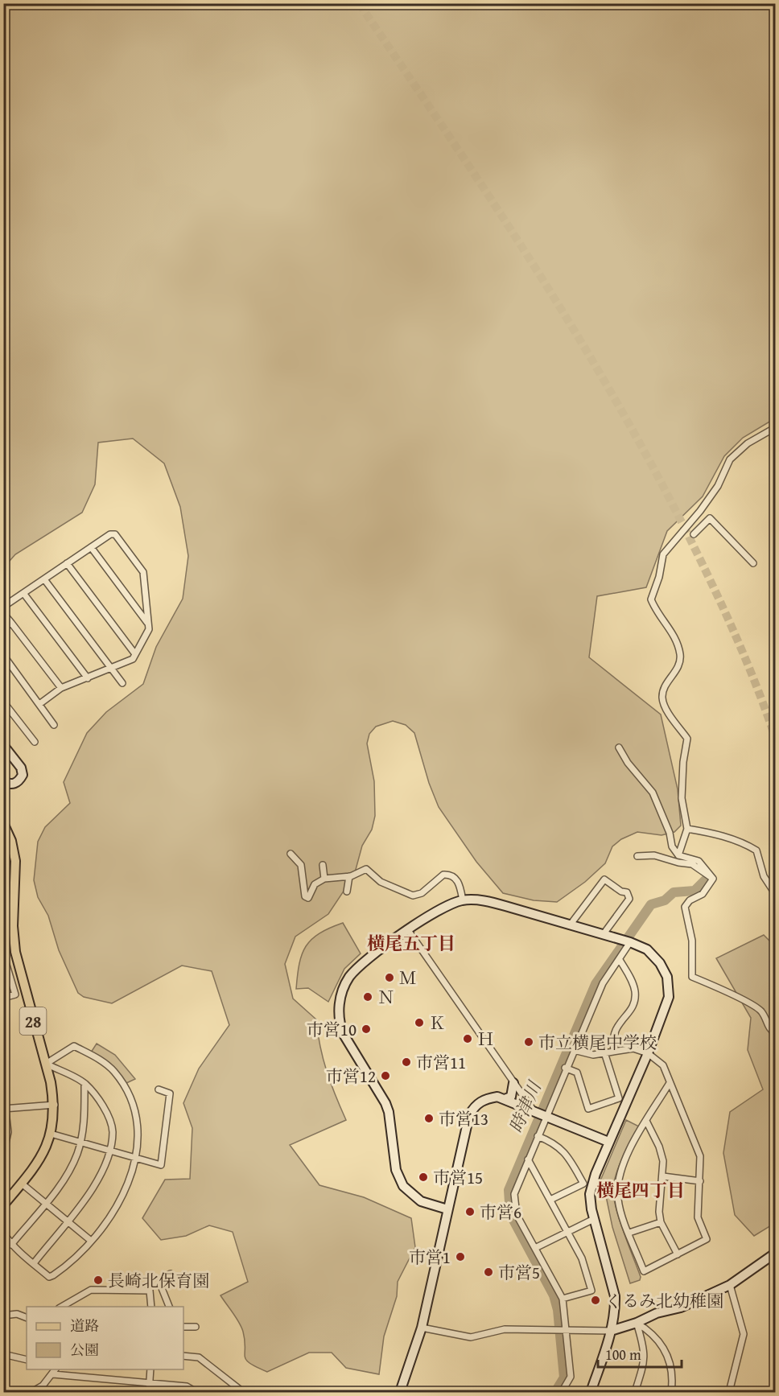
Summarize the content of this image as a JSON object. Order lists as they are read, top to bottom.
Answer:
{
  "streets": {
    "main road": ["28"]
  },
  "districts": ["横尾五丁目", "横尾四丁目"],
  "water": ["時津川"],
  "places": [
    "Ｍ",
    "Ｎ",
    "Ｋ",
    "市営10",
    "Ｈ",
    "市立横尾中学校",
    "市営11",
    "市営12",
    "市営13",
    "市営15",
    "市営6",
    "市営1",
    "市営5",
    "長崎北保育園",
    "くるみ北幼稚園"
  ],
  "legend": ["道路", "公園"],
  "scale_bar": "100 m"
}
